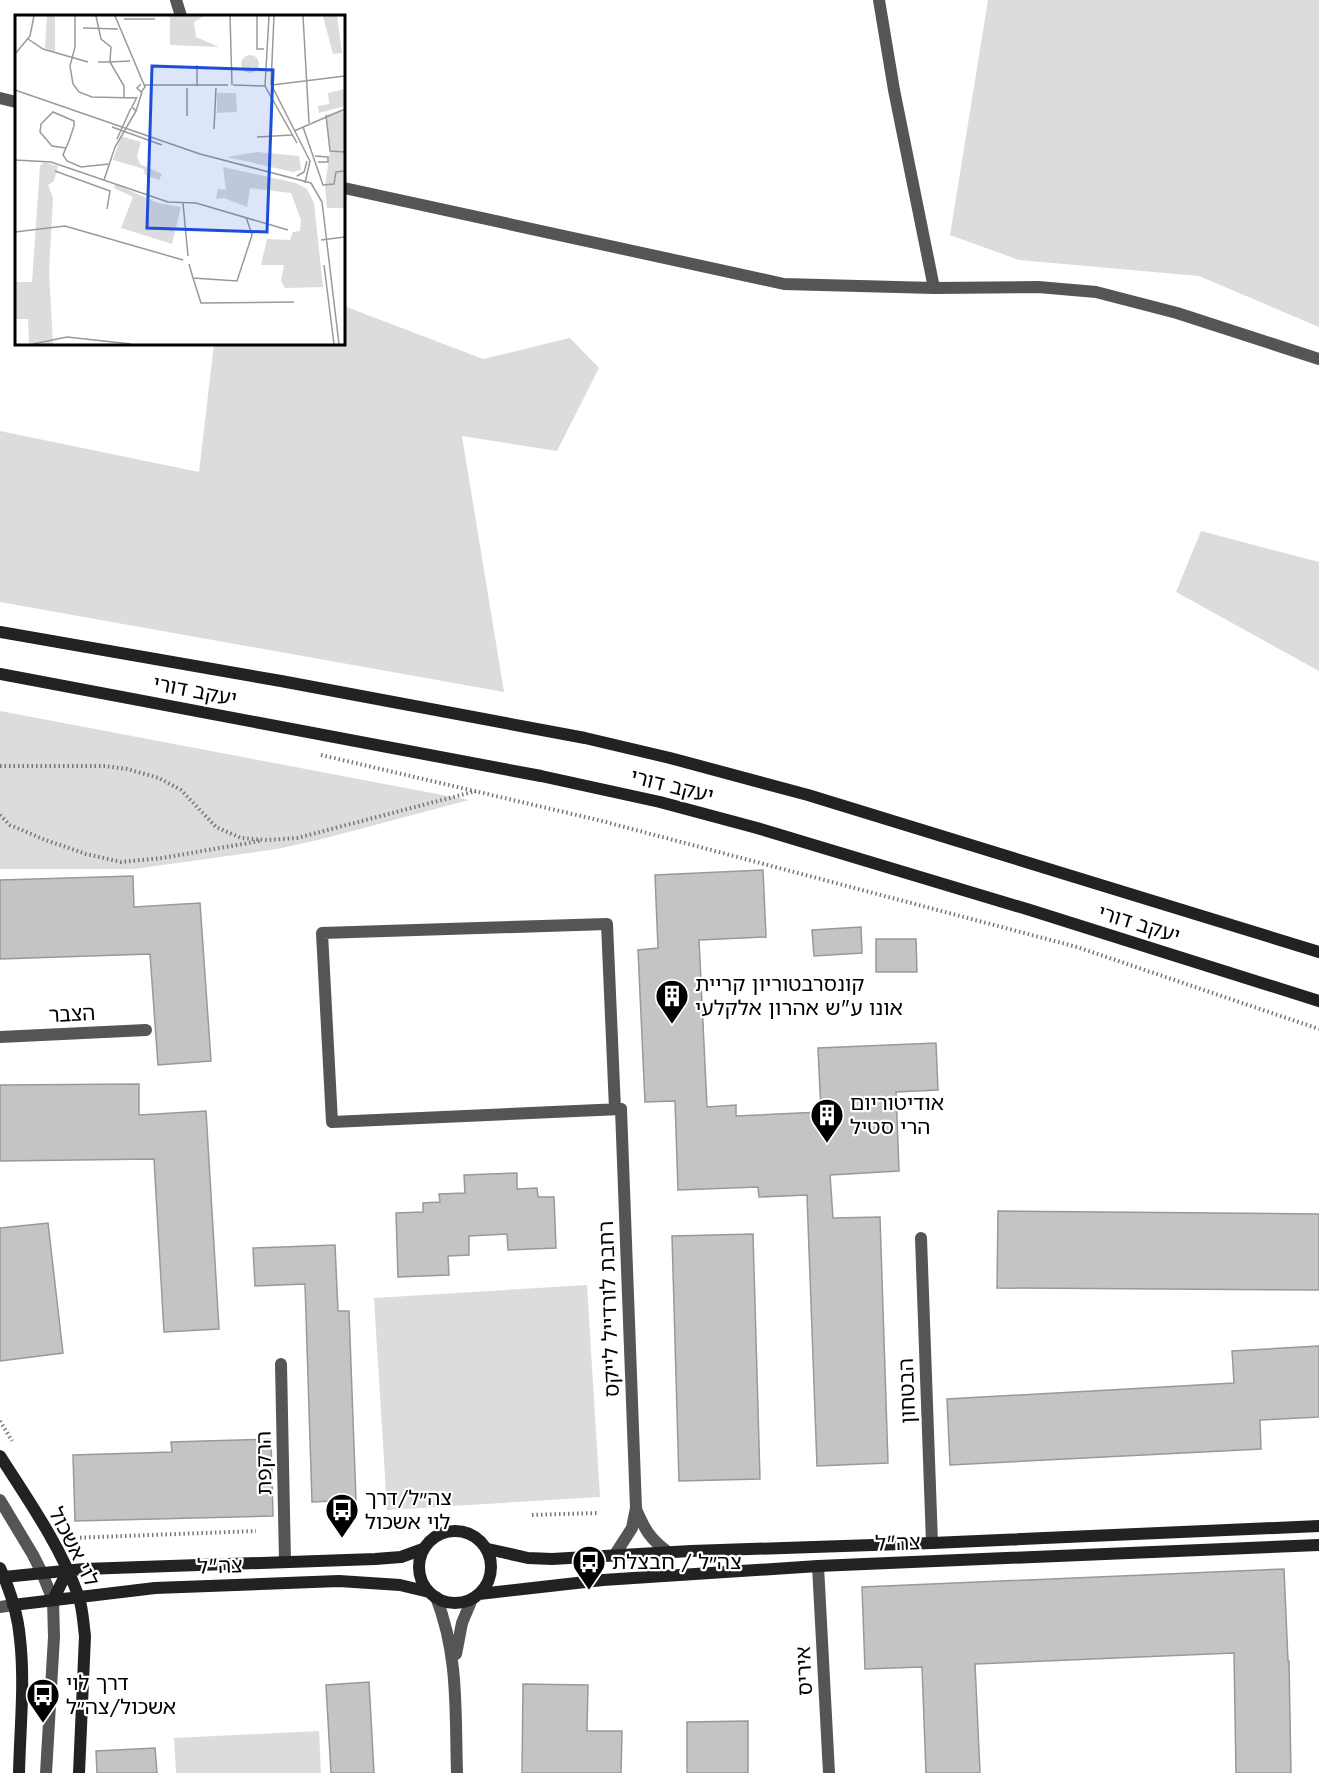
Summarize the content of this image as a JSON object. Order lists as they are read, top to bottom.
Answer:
{
  "streets": {
    "main road": ["יעקב דורי", "צה\"ל", "לוי אשכול"],
    "street": [
      "הצבר",
      "רחבת לורדייל לייקס",
      "הבטחון",
      "הרקפת",
      "איריס"
    ]
  },
  "crossings": [
    ["רחבת לורדייל לייקס", "צה\"ל"],
    ["הבטחון", "צה\"ל"],
    ["הרקפת", "צה\"ל"],
    ["צה\"ל", "לוי אשכול"],
    ["צה\"ל", "איריס"]
  ],
  "places": {
    "building": ["קונסרבטוריון קריית אונו ע\"ש אהרון אלקלעי", "אודיטוריום הרי סטיל"],
    "bus stop": ["צה״ל/דרך לוי אשכול", "צה״ל / חבצלת", "דרך לוי אשכול/צה״ל"]
  }
}
